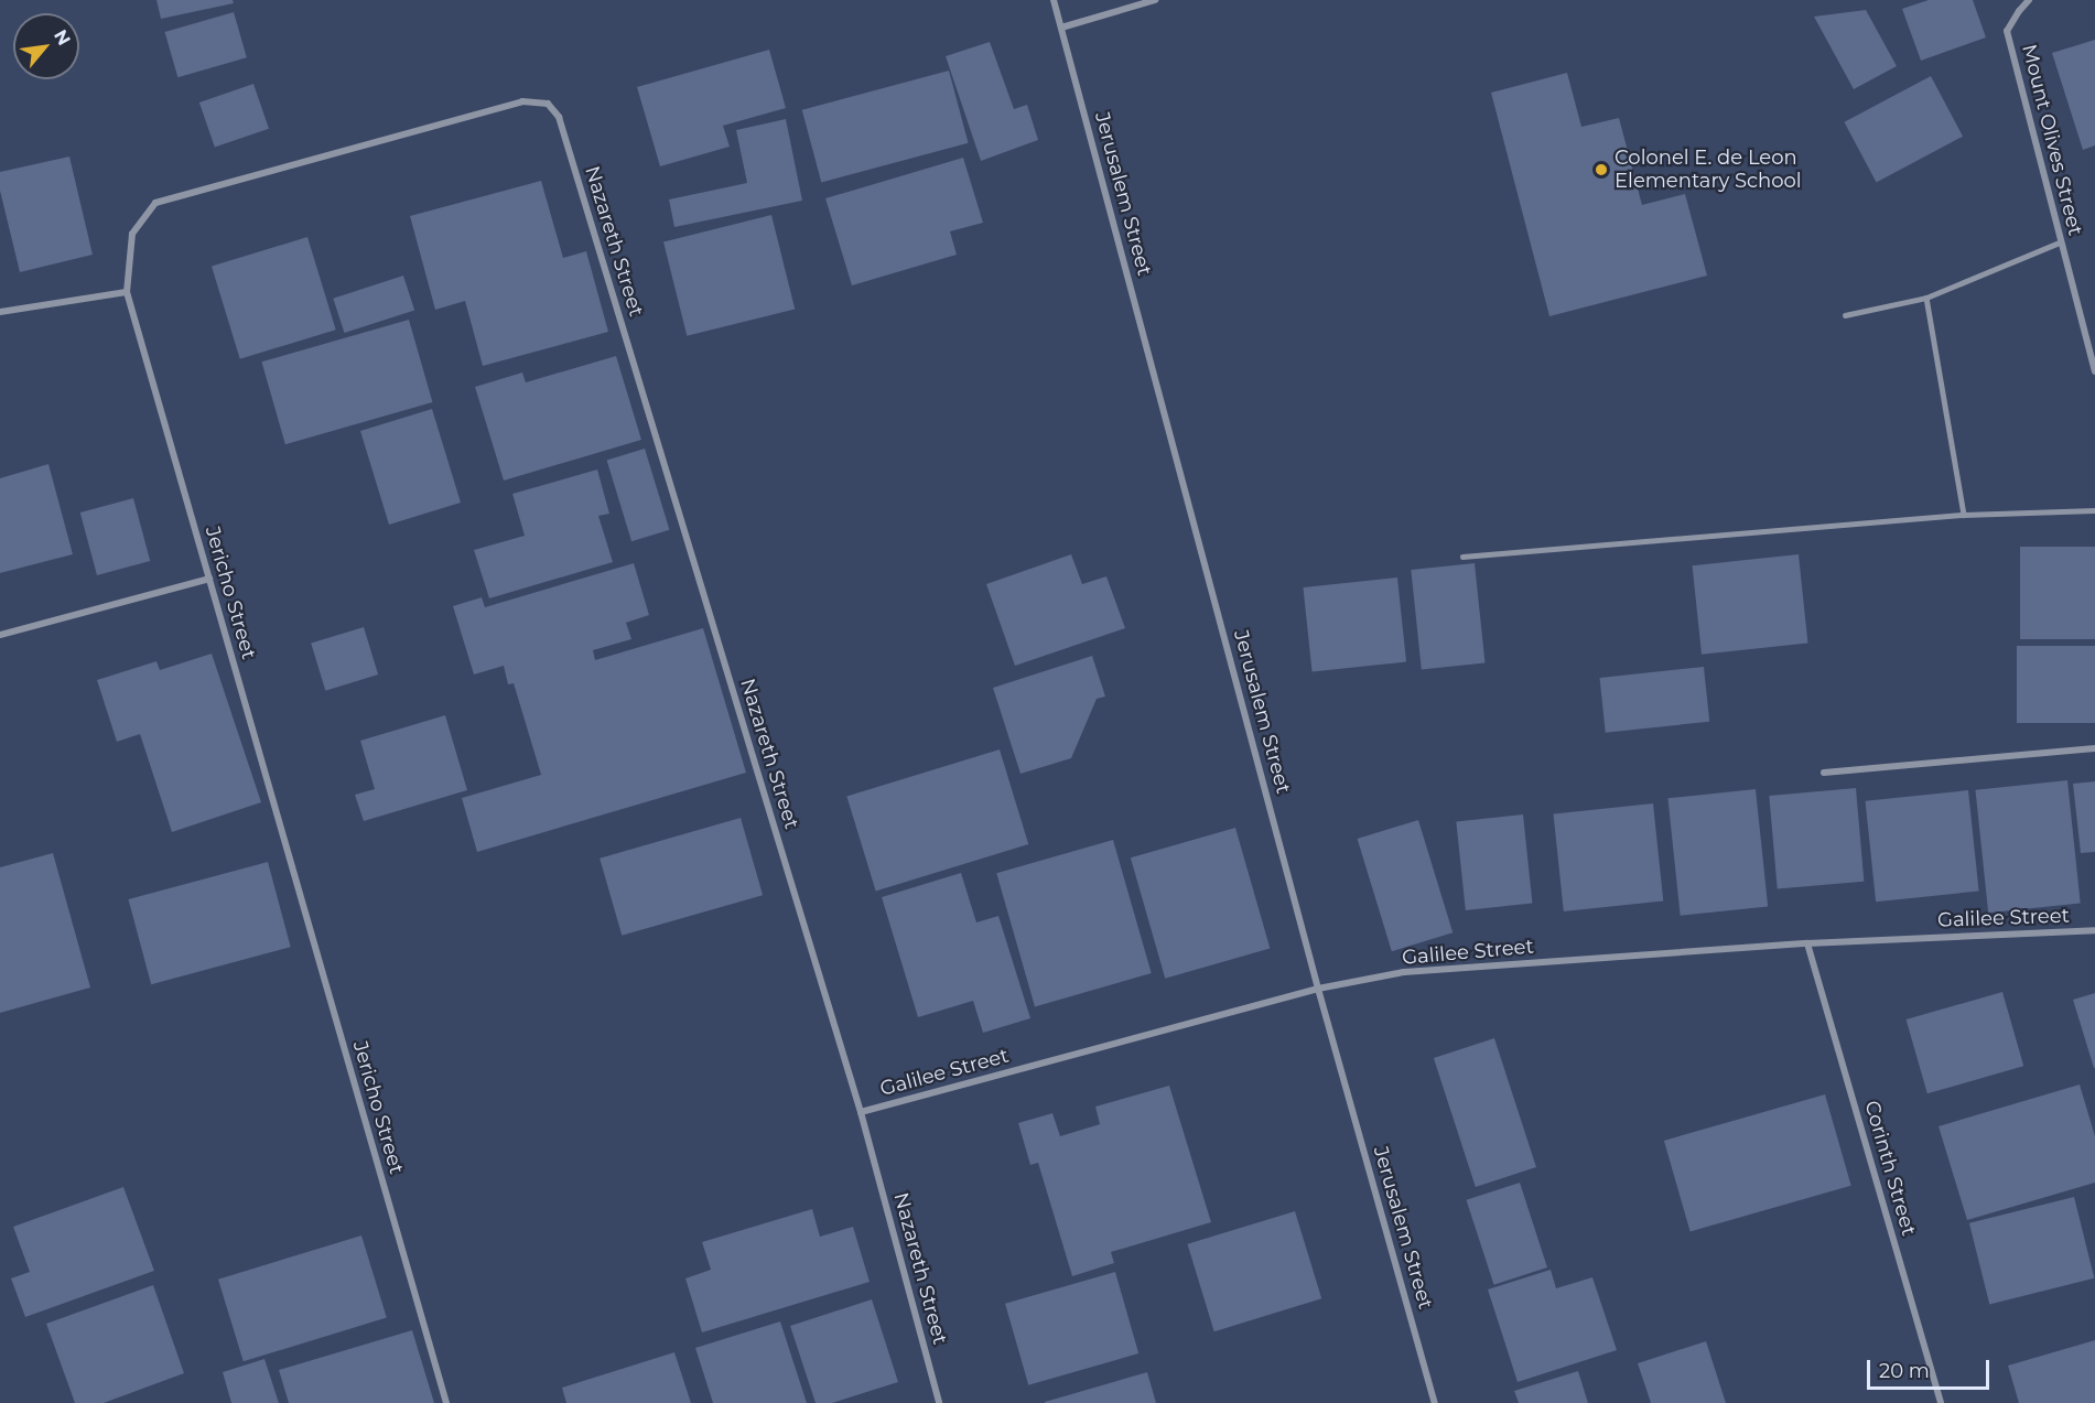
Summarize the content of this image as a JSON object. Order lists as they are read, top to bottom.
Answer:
{
  "streets": {
    "street": [
      "Mount Olives Street",
      "Jerusalem Street",
      "Nazareth Street",
      "Jericho Street",
      "Galilee Street",
      "Corinth Street"
    ]
  },
  "crossings": [
    ["Jerusalem Street", "Galilee Street"],
    ["Nazareth Street", "Jericho Street"],
    ["Nazareth Street", "Galilee Street"],
    ["Galilee Street", "Corinth Street"]
  ],
  "places": ["Colonel E. de Leon Elementary School"],
  "scale_bar": "20 m",
  "north": "top right"
}
